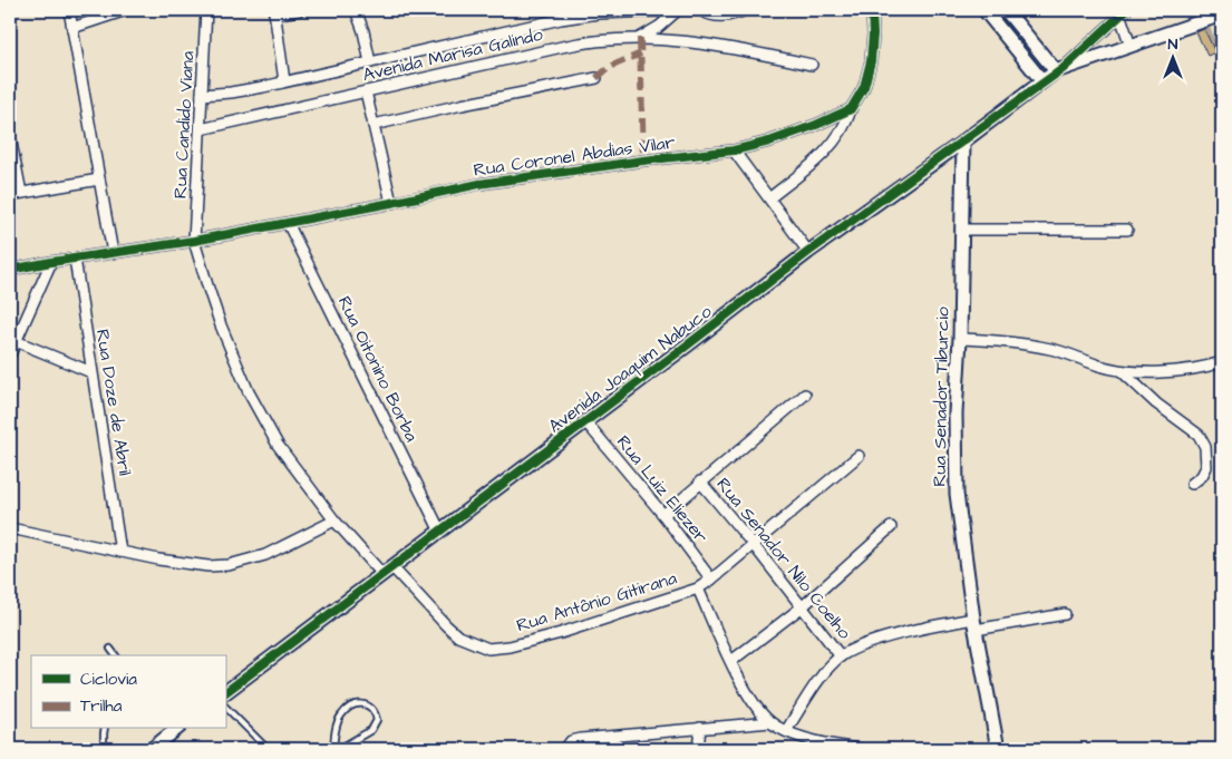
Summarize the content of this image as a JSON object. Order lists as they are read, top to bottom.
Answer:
{
  "streets": {
    "street": [
      "Avenida Marisa Galindo",
      "Rua Candido Viana",
      "Rua Coronel Abdias Vilar",
      "Rua Oitonino Borba",
      "Avenida Joaquim Nabuco",
      "Rua Senador Tiburcio",
      "Rua Doze de Abril",
      "Rua Luiz Eliezer",
      "Rua Senador Nilo Coelho",
      "Rua Antônio Gitirana"
    ]
  },
  "crossings": [
    ["Avenida Marisa Galindo", "Rua Candido Viana"],
    ["Rua Candido Viana", "Rua Coronel Abdias Vilar"],
    ["Rua Candido Viana", "Rua Antônio Gitirana"],
    ["Rua Coronel Abdias Vilar", "Rua Oitonino Borba"],
    ["Rua Coronel Abdias Vilar", "Rua Doze de Abril"],
    ["Rua Coronel Abdias Vilar", "Rua Antônio Gitirana"],
    ["Rua Oitonino Borba", "Avenida Joaquim Nabuco"],
    ["Avenida Joaquim Nabuco", "Rua Senador Tiburcio"],
    ["Avenida Joaquim Nabuco", "Rua Luiz Eliezer"],
    ["Avenida Joaquim Nabuco", "Rua Antônio Gitirana"]
  ],
  "legend": ["Ciclovia", "Trilha"],
  "north": "top"
}
